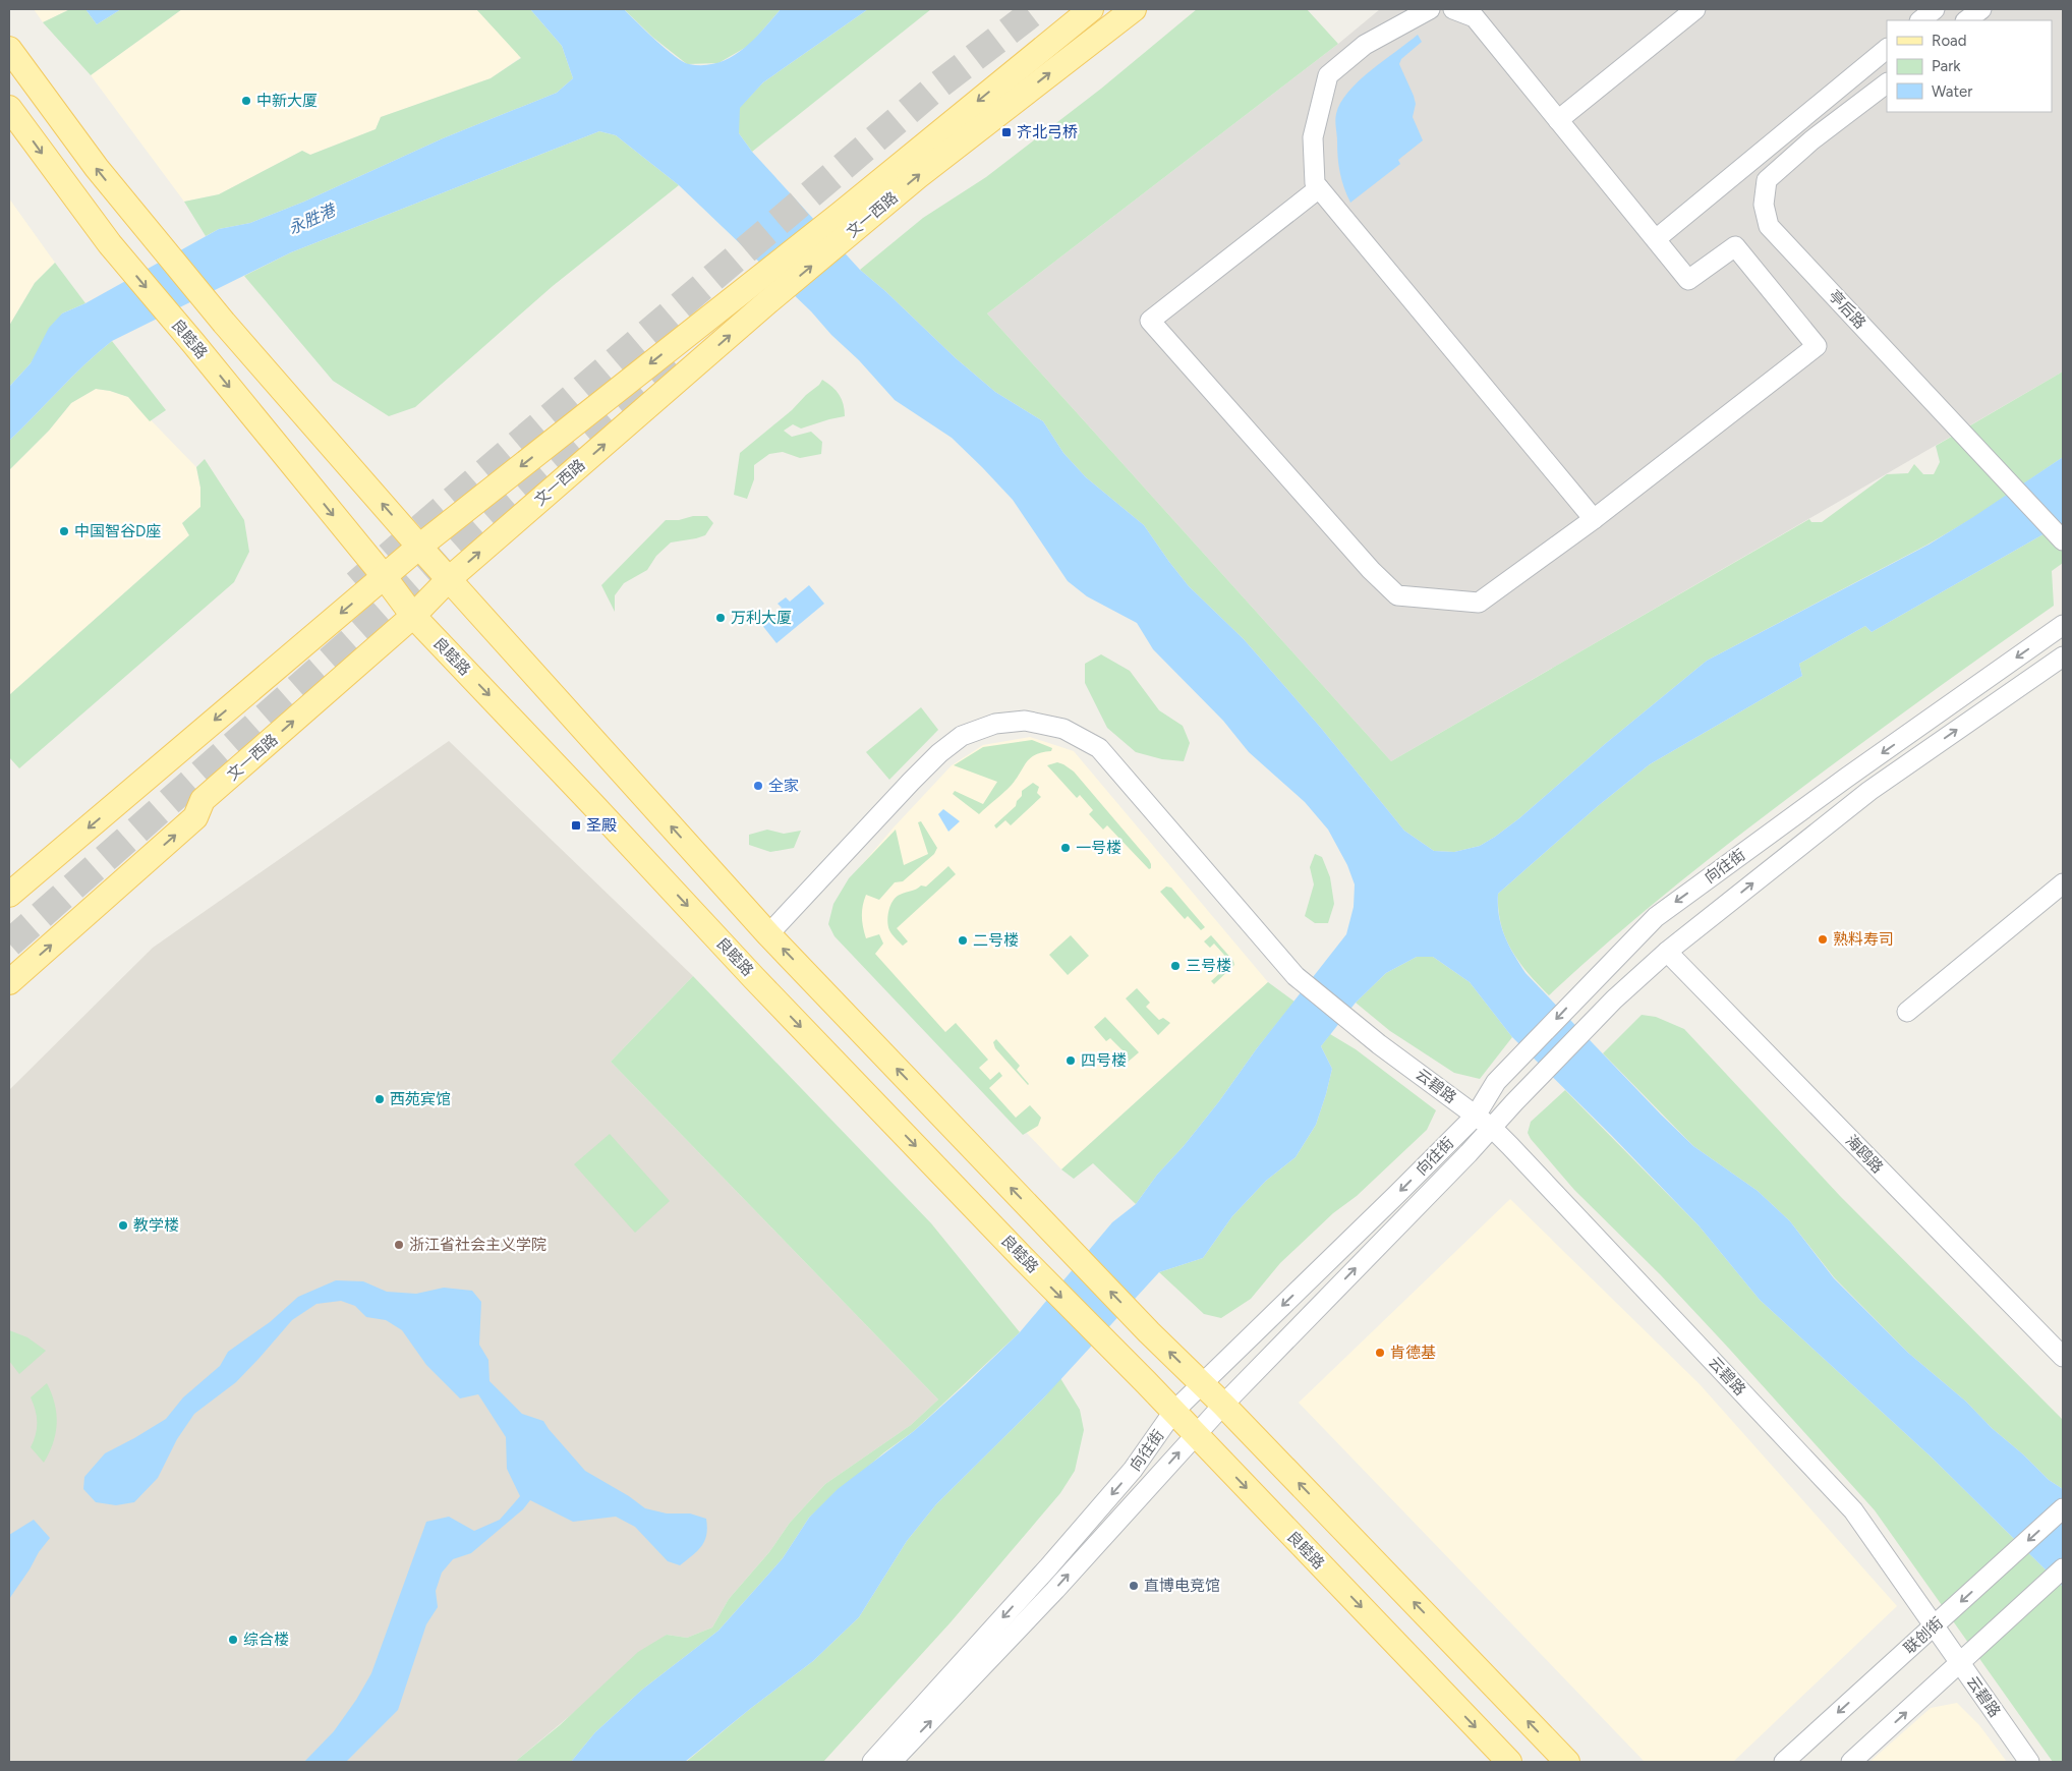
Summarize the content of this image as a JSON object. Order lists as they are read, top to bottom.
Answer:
{
  "streets": {
    "main road": ["文一西路", "良睦路"],
    "street": [
      "亭后路",
      "向往街",
      "云碧路",
      "海鸥路",
      "联创街"
    ]
  },
  "crossings": [
    ["文一西路", "良睦路"],
    ["良睦路", "向往街"],
    ["向往街", "云碧路"],
    ["向往街", "海鸥路"],
    ["云碧路", "联创街"]
  ],
  "water": ["永胜港"],
  "places": {
    "other": [
      "中新大厦",
      "中国智谷D座",
      "万利大厦",
      "全家",
      "一号楼",
      "熟料寿司",
      "二号楼",
      "三号楼",
      "四号楼",
      "西苑宾馆",
      "教学楼",
      "浙江省社会主义学院",
      "肯德基",
      "直博电竞馆",
      "综合楼"
    ],
    "transit": ["齐北弓桥", "圣殿"]
  },
  "legend": ["Road", "Park", "Water"]
}
